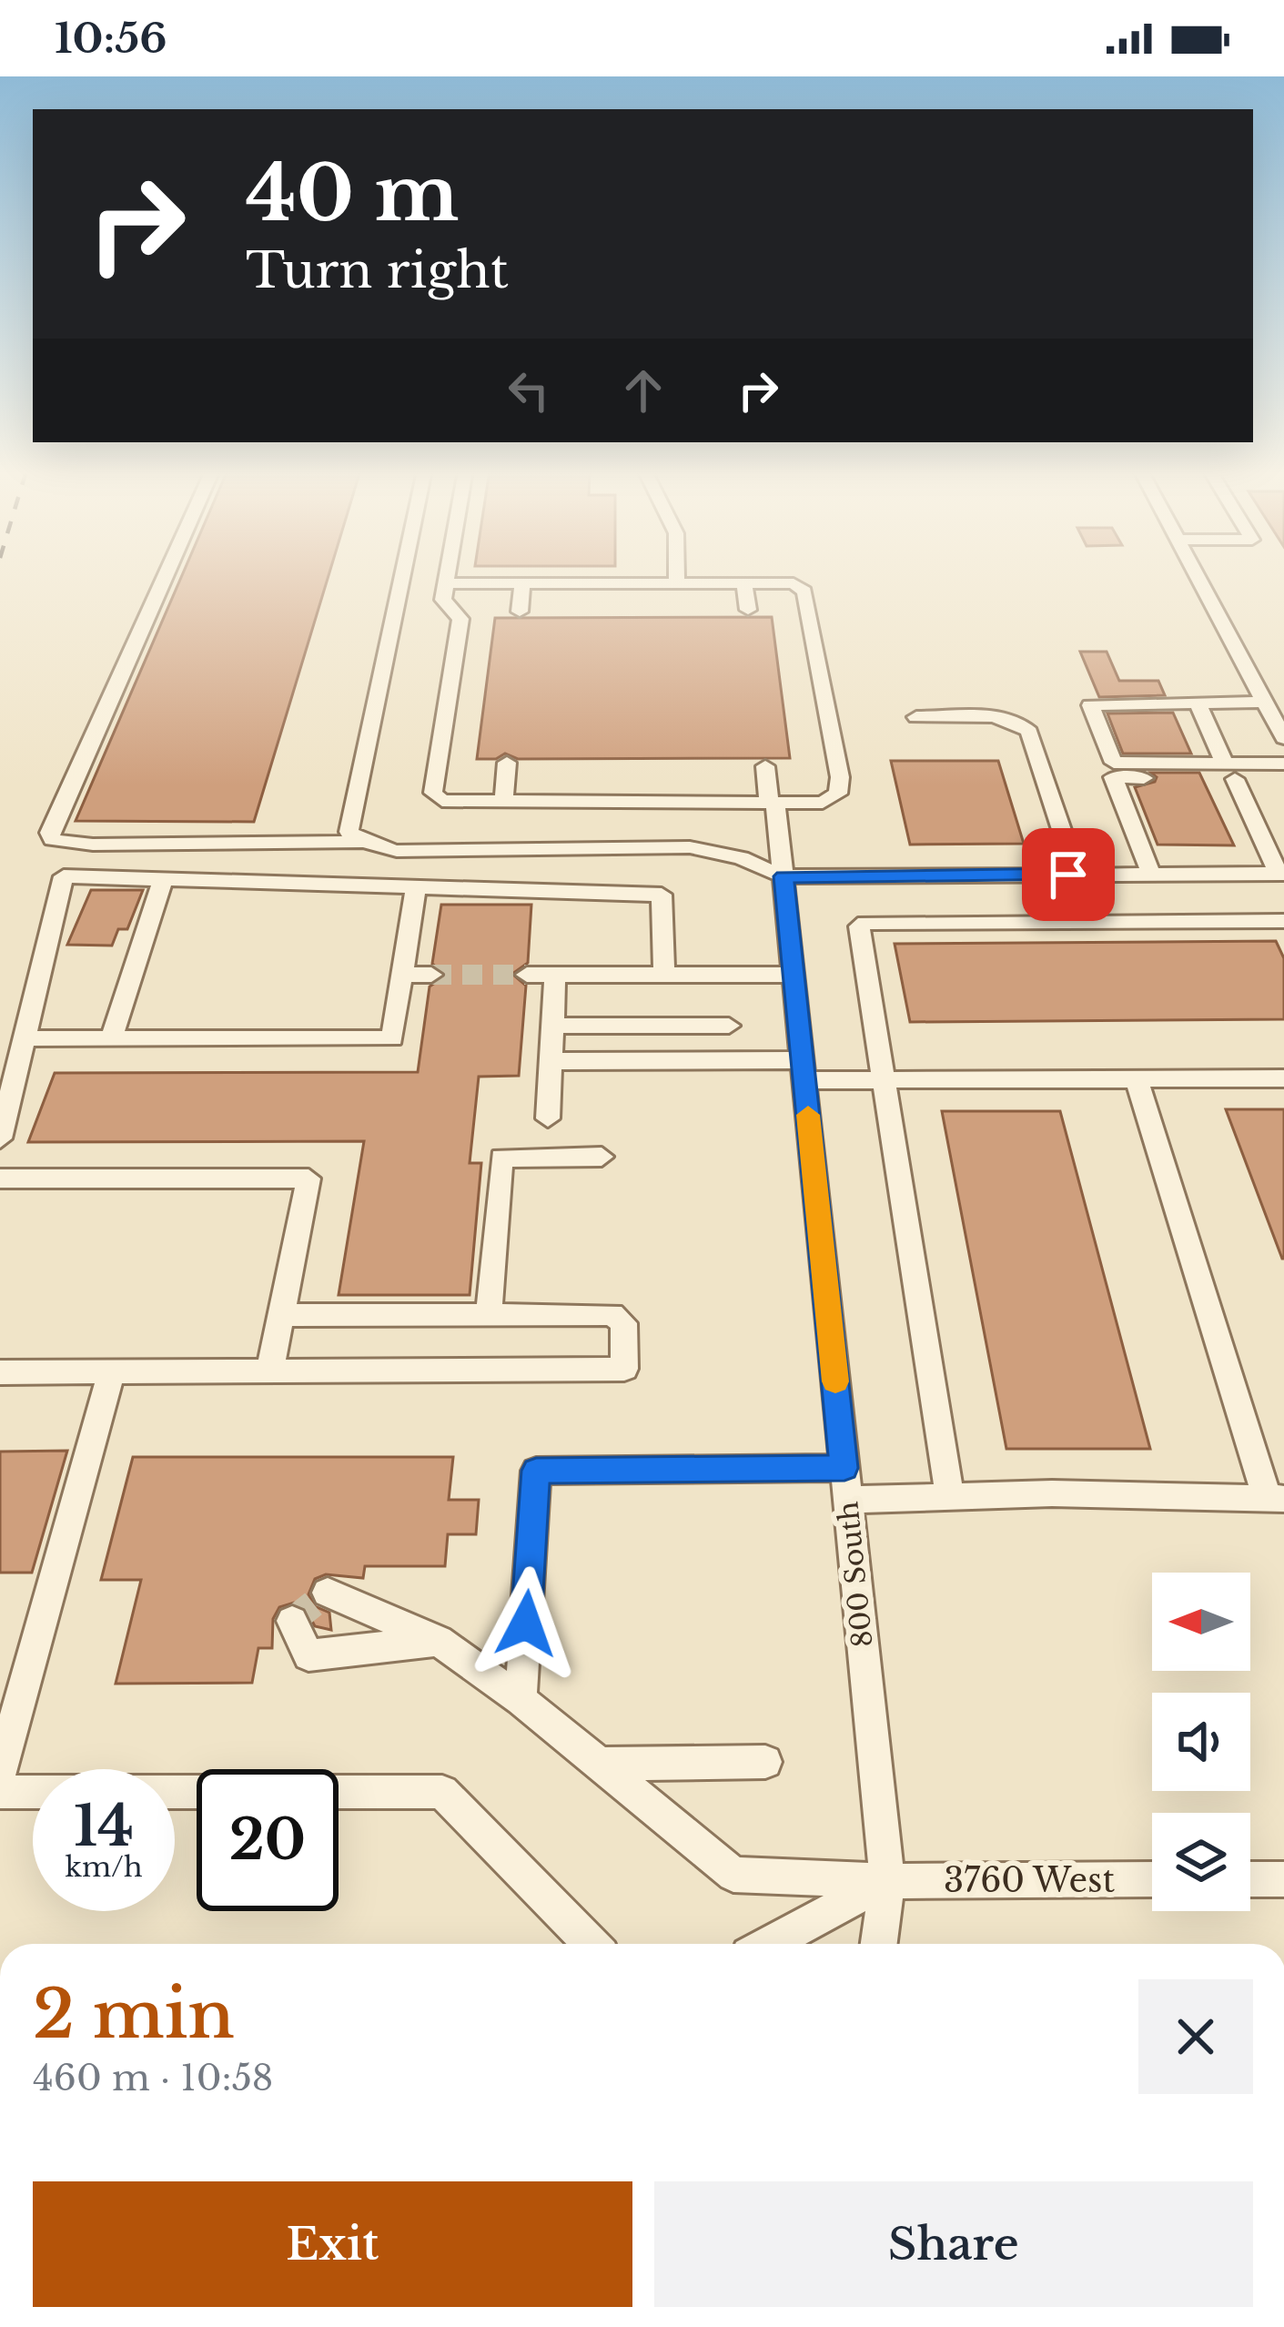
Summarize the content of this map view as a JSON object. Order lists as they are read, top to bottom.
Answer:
{
  "streets": {
    "street": ["800 South", "3760 West"]
  },
  "crossings": [
    ["800 South", "3760 West"]
  ],
  "north": "left",
  "page": {
    "status": "10:56",
    "turn": ["40 m", "Turn right"],
    "speed": "14 km/h",
    "limit": "20",
    "heading": ["2 min", "460 m · 10:58"],
    "buttons": ["Exit", "Share"]
  }
}
